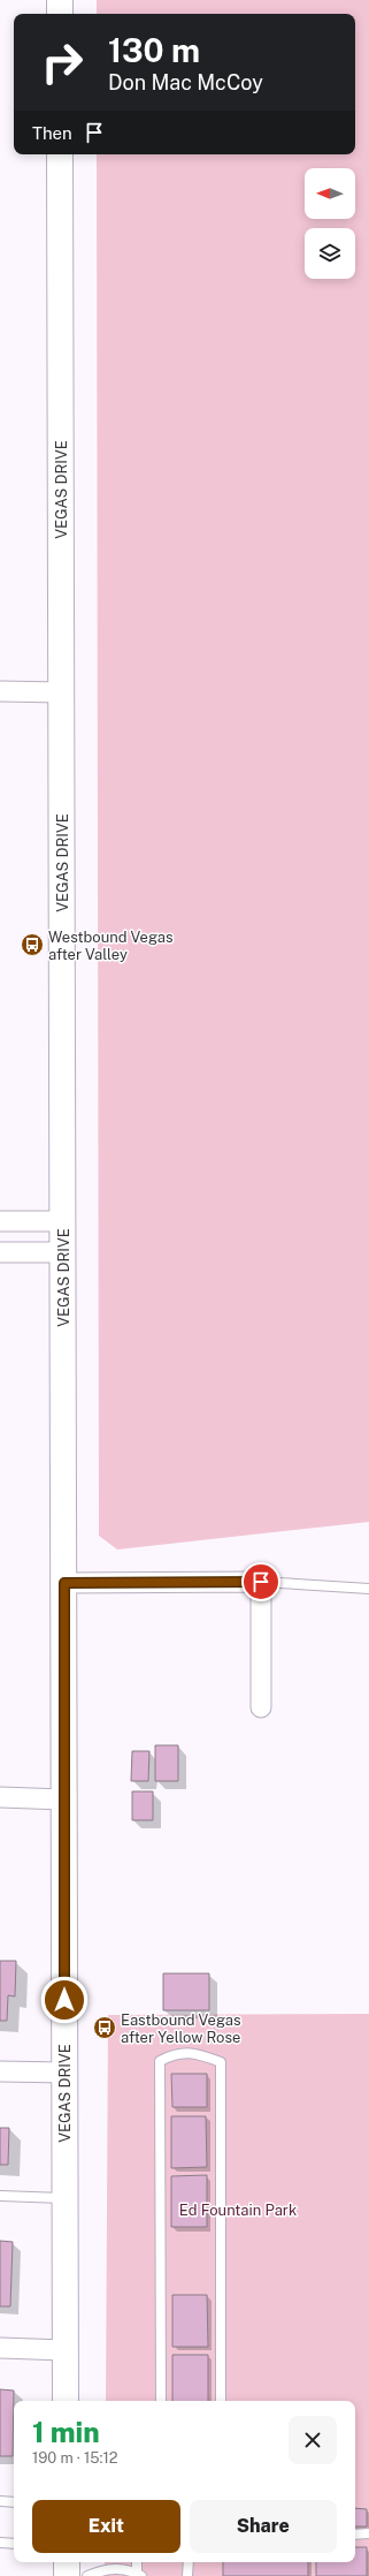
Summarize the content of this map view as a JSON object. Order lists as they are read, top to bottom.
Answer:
{
  "streets": {
    "main road": ["VEGAS DRIVE"]
  },
  "parks": ["Ed Fountain Park"],
  "places": {
    "bus stop": ["Westbound Vegas after Valley", "Eastbound Vegas after Yellow Rose"]
  },
  "north": "left",
  "page": {
    "turn": ["130 m", "Don Mac McCoy"],
    "then": "Then",
    "heading": ["1 min", "190 m · 15:12"],
    "buttons": ["Exit", "Share"]
  }
}
